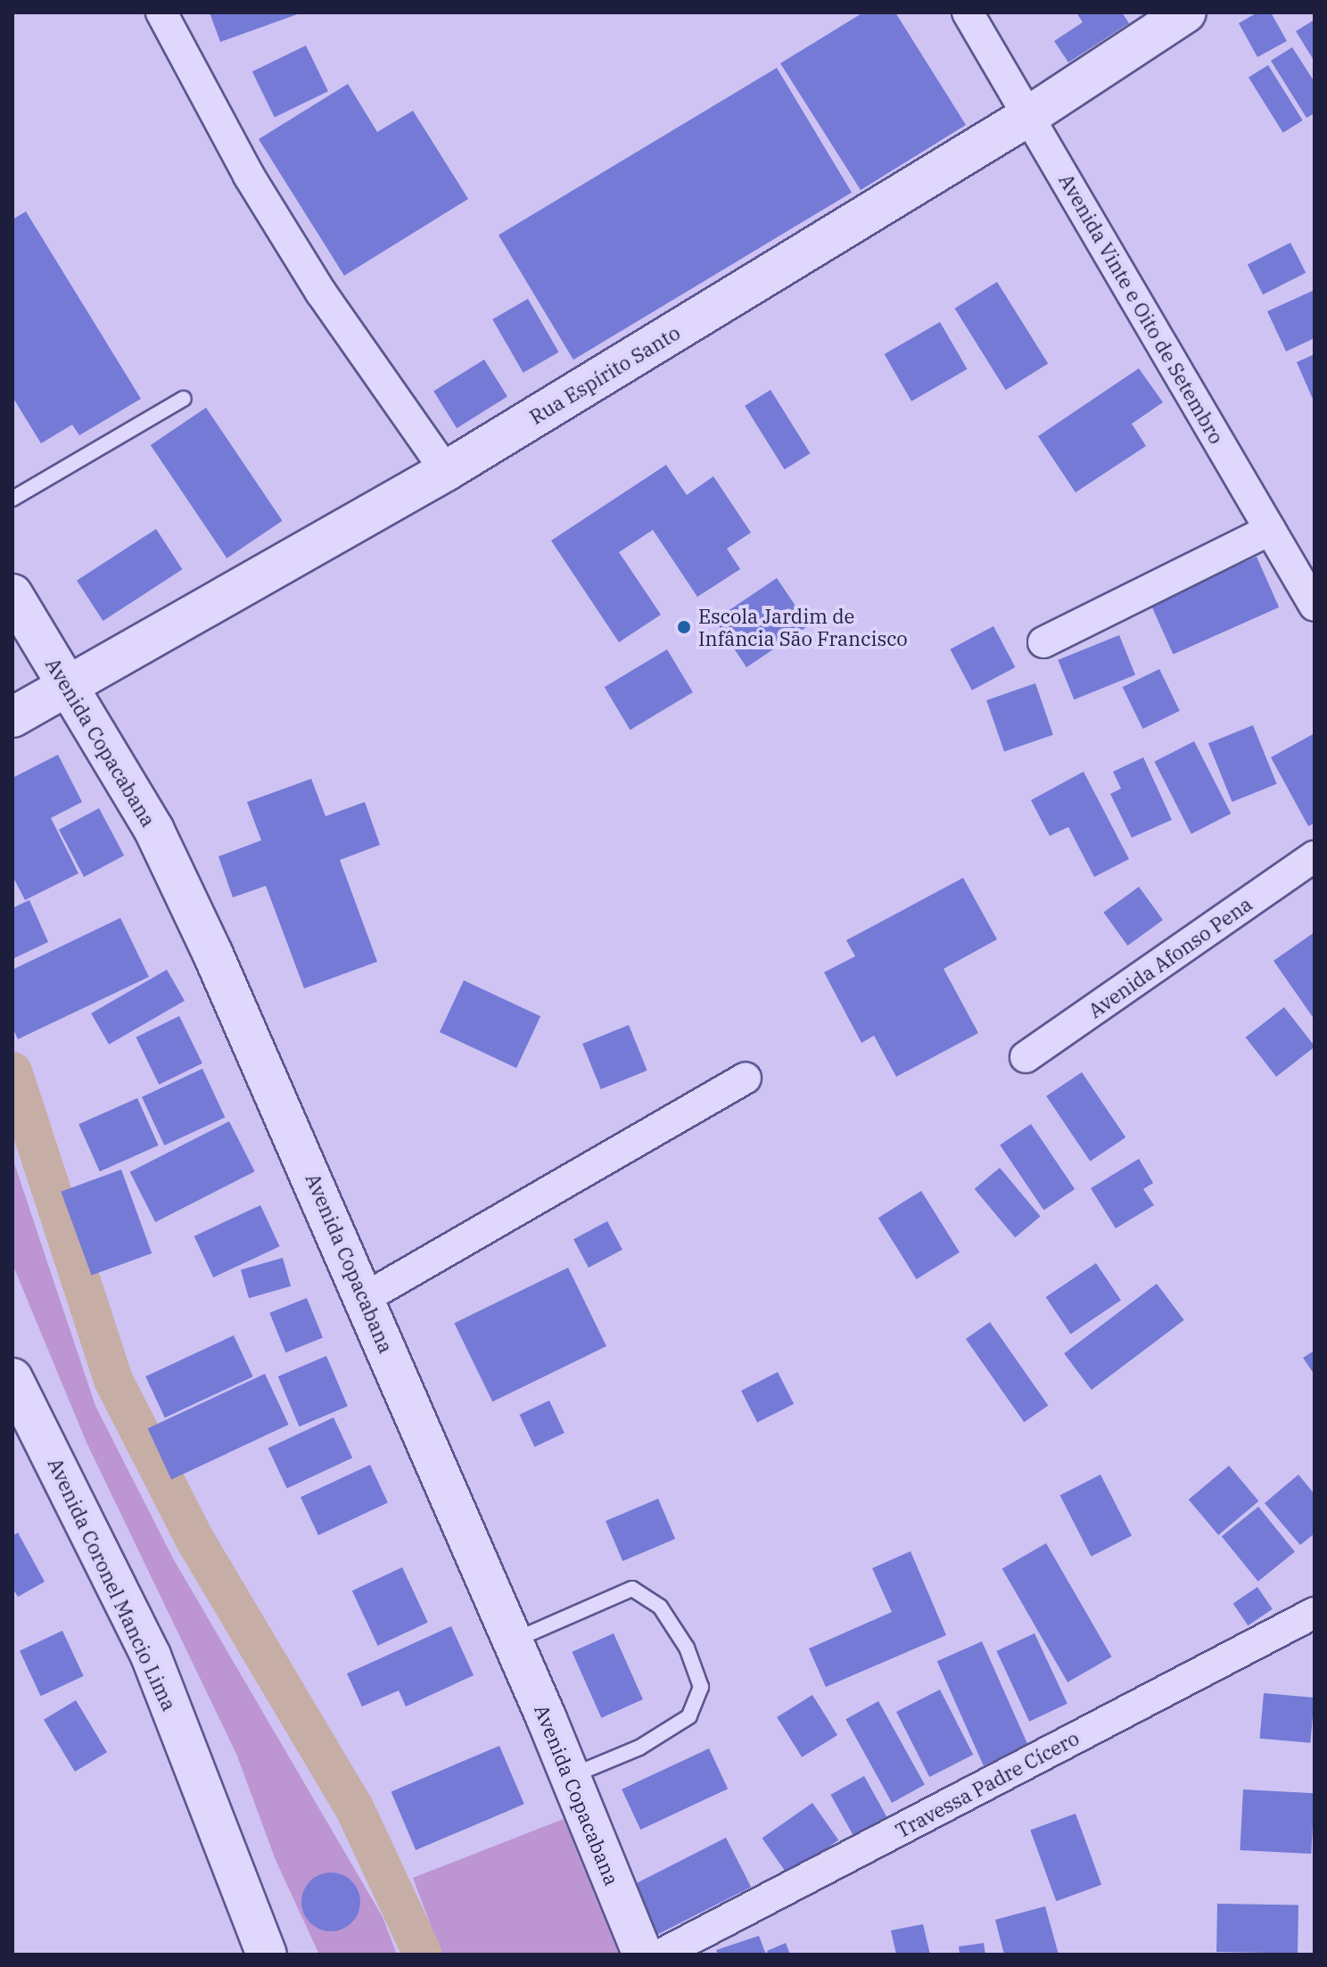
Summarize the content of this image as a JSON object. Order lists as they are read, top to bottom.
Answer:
{
  "streets": {
    "street": [
      "Avenida Vinte e Oito de Setembro",
      "Rua Espírito Santo",
      "Avenida Copacabana",
      "Avenida Afonso Pena",
      "Avenida Coronel Mancio Lima",
      "Travessa Padre Cícero"
    ]
  },
  "crossings": [
    ["Avenida Vinte e Oito de Setembro", "Rua Espírito Santo"],
    ["Rua Espírito Santo", "Avenida Copacabana"]
  ],
  "places": ["Escola Jardim de Infância São Francisco"]
}
